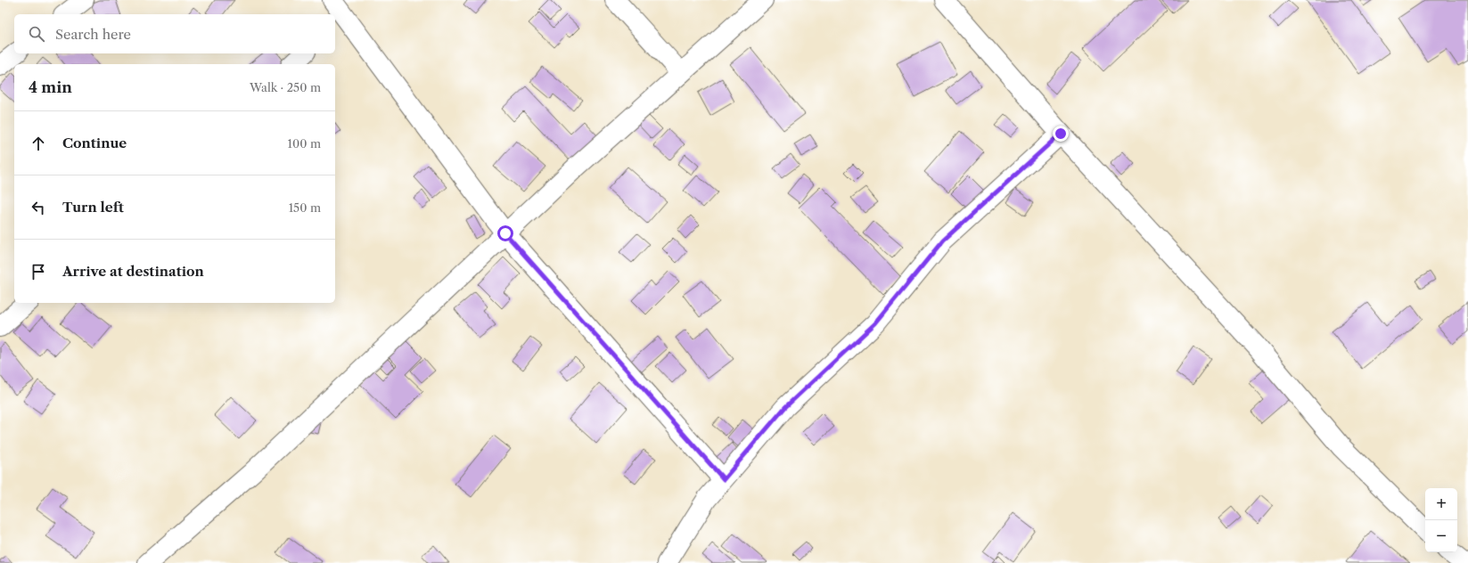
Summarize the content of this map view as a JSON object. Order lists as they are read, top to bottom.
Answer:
{
  "page": {
    "search": "Search here",
    "heading": ["4 min", "Walk · 250 m"],
    "list": [
      ["Continue", "100 m"],
      ["Turn left", "150 m"],
      "Arrive at destination"
    ],
    "map_buttons": ["+", "−"]
  }
}
